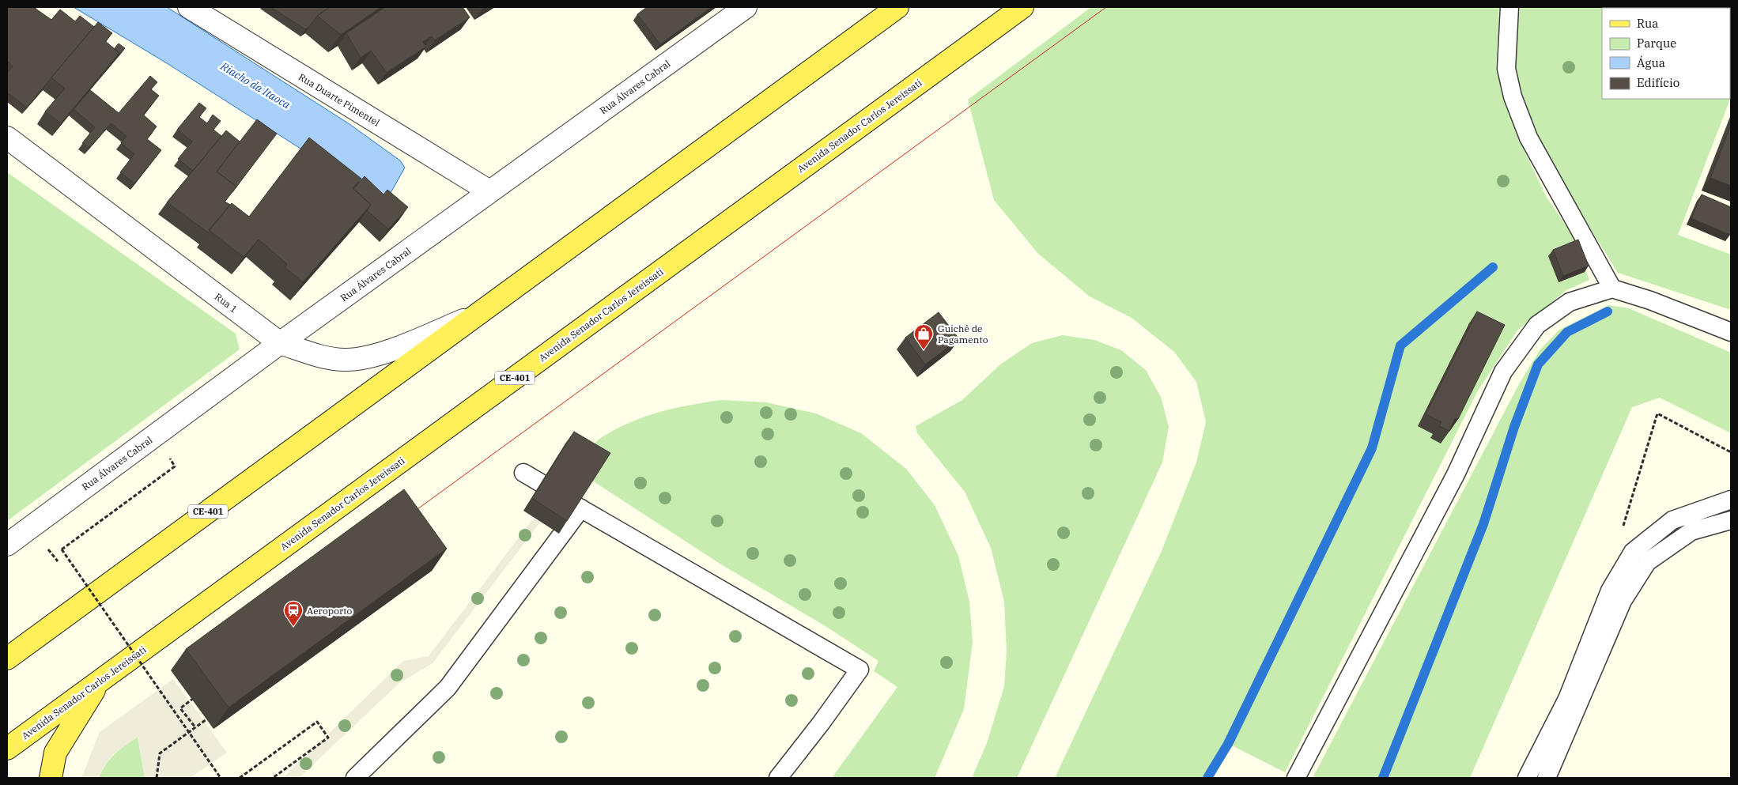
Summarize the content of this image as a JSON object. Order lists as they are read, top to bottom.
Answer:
{
  "streets": {
    "main road": ["Avenida Senador Carlos Jereissati", "CE-401"],
    "street": ["Rua Álvares Cabral", "Rua Duarte Pimentel", "Rua 1"]
  },
  "crossings": [
    ["Rua Álvares Cabral", "Rua Duarte Pimentel"],
    ["Rua Álvares Cabral", "Rua 1"],
    ["Rua 1", "CE-401"]
  ],
  "water": ["Riacho da Itaoca"],
  "places": {
    "shop": ["Guichê de Pagamento"],
    "station": ["Aeroporto"]
  },
  "legend": [
    "Rua",
    "Parque",
    "Água",
    "Edifício"
  ]
}
